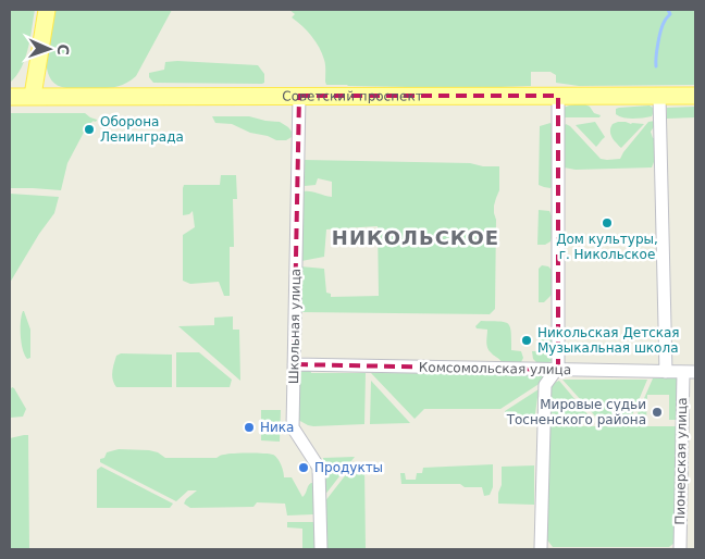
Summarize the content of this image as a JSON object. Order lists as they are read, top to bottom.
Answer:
{
  "streets": {
    "main road": ["Советский проспект"],
    "street": ["Школьная улица", "Комсомольская улица", "Пионерская улица"]
  },
  "crossings": [
    ["Советский проспект", "Школьная улица"],
    ["Школьная улица", "Комсомольская улица"],
    ["Комсомольская улица", "Пионерская улица"]
  ],
  "districts": ["НИКОЛЬСКОЕ"],
  "places": [
    "Оборона Ленинграда",
    "Дом культуры, г. Никольское",
    "Никольская Детская Музыкальная школа",
    "Мировые судьи Тосненского района",
    "Ника",
    "Продукты"
  ],
  "north": "right"
}
